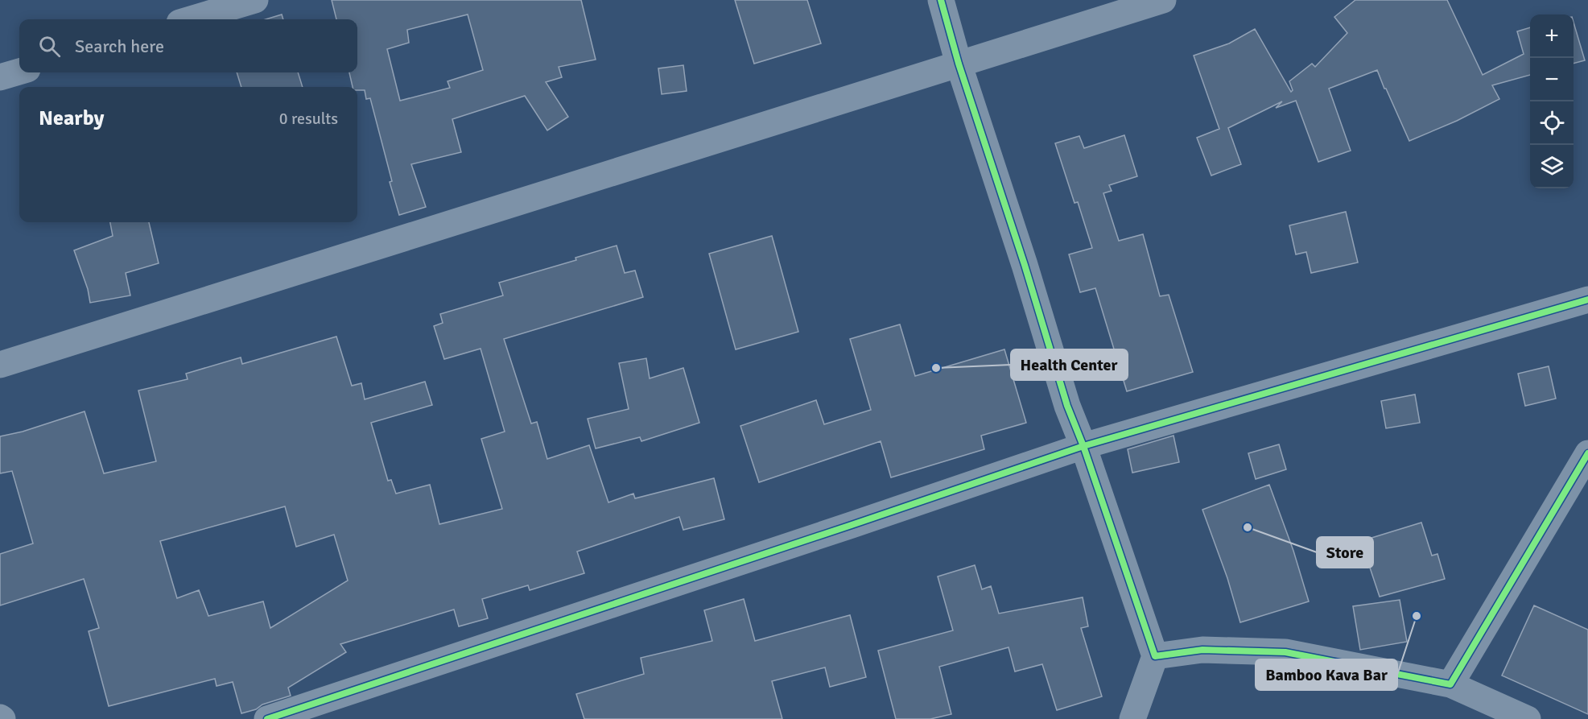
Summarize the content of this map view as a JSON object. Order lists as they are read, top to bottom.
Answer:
{
  "places": ["Health Center", "Store", "Bamboo Kava Bar"],
  "page": {
    "map_buttons": ["+", "−"],
    "search": "Search here",
    "heading": ["Nearby", "0 results"]
  }
}
